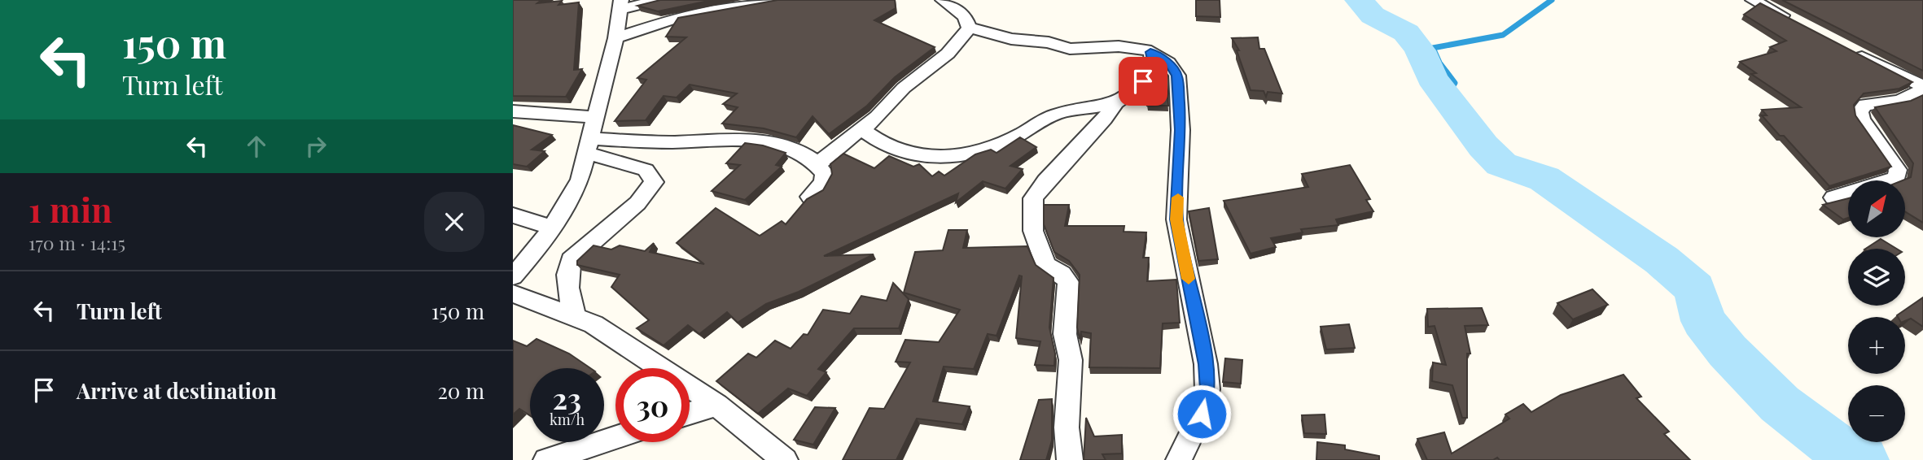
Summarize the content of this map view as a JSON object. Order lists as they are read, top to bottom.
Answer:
{
  "north": "top right",
  "page": {
    "turn": ["150 m", "Turn left"],
    "heading": ["1 min", "170 m · 14:15"],
    "map_buttons": ["+", "−"],
    "list": [
      {
        "name": "Turn left",
        "value": "150 m"
      },
      {
        "name": "Arrive at destination",
        "value": "20 m"
      }
    ],
    "speed": "23 km/h",
    "limit": "30"
  }
}
